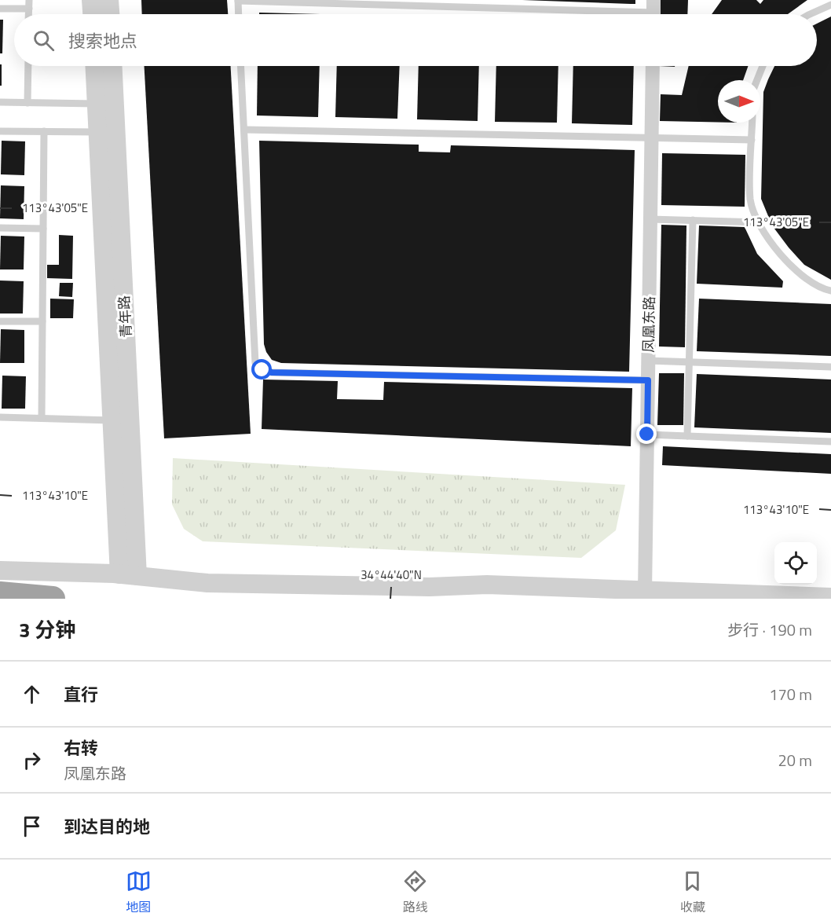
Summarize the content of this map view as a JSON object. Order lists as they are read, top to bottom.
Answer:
{
  "streets": {
    "street": ["青年路", "凤凰东路"]
  },
  "north": "right",
  "page": {
    "search": "搜索地点",
    "heading": ["3 分钟", "步行 · 190 m"],
    "list": [
      ["直行", "170 m"],
      ["右转", "凤凰东路", "20 m"],
      "到达目的地"
    ],
    "nav": ["地图", "路线", "收藏"]
  },
  "coordinates": ["113°43'05\"E", "113°43'10\"E", "34°44'40\"N"]
}
